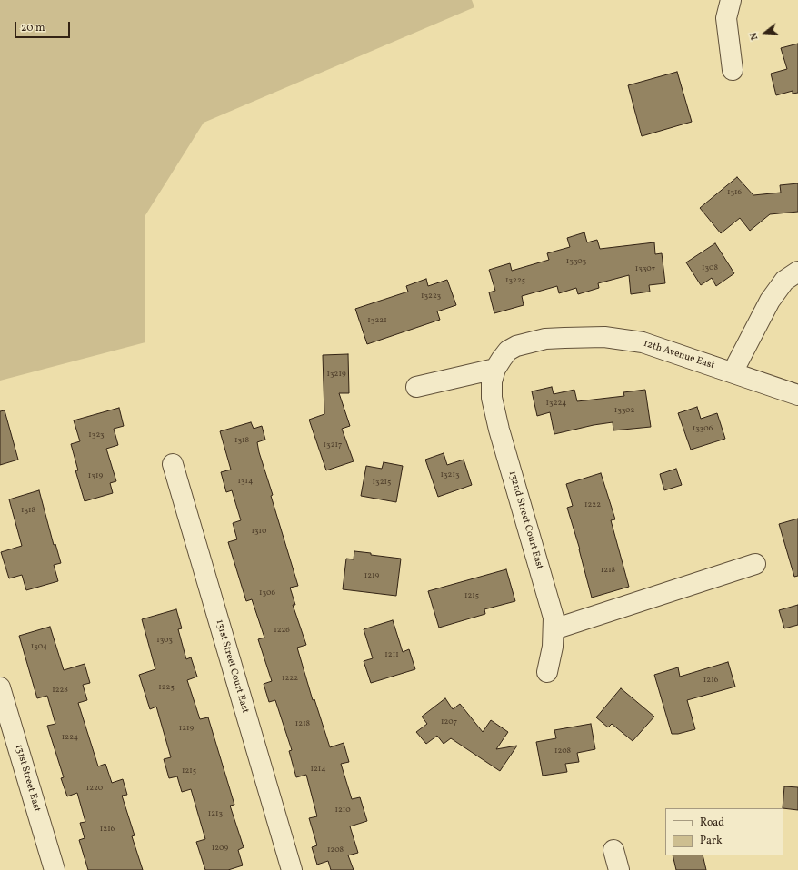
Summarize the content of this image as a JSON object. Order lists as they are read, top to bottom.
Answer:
{
  "streets": {
    "street": [
      "12th Avenue East",
      "132nd Street Court East",
      "131st Street Court East",
      "131st Street East"
    ]
  },
  "crossings": [
    ["12th Avenue East", "132nd Street Court East"]
  ],
  "house_numbers": [
    "1316",
    "13303",
    "1308",
    "13307",
    "13225",
    "13223",
    "13221",
    "13219",
    "13224",
    "13302",
    "13306",
    "1323",
    "1318",
    "13217",
    "13213",
    "1319",
    "1314",
    "13215",
    "1222",
    "1318",
    "1310",
    "1218",
    "1219",
    "1306",
    "1215",
    "1226",
    "1303",
    "1304",
    "1211",
    "1222",
    "1216",
    "1225",
    "1228",
    "1207",
    "1218",
    "1219",
    "1224",
    "1208",
    "1214",
    "1215",
    "1220",
    "1210",
    "1213",
    "1216",
    "1209",
    "1208"
  ],
  "legend": ["Road", "Park"],
  "scale_bar": "20 m",
  "north": "left"
}
